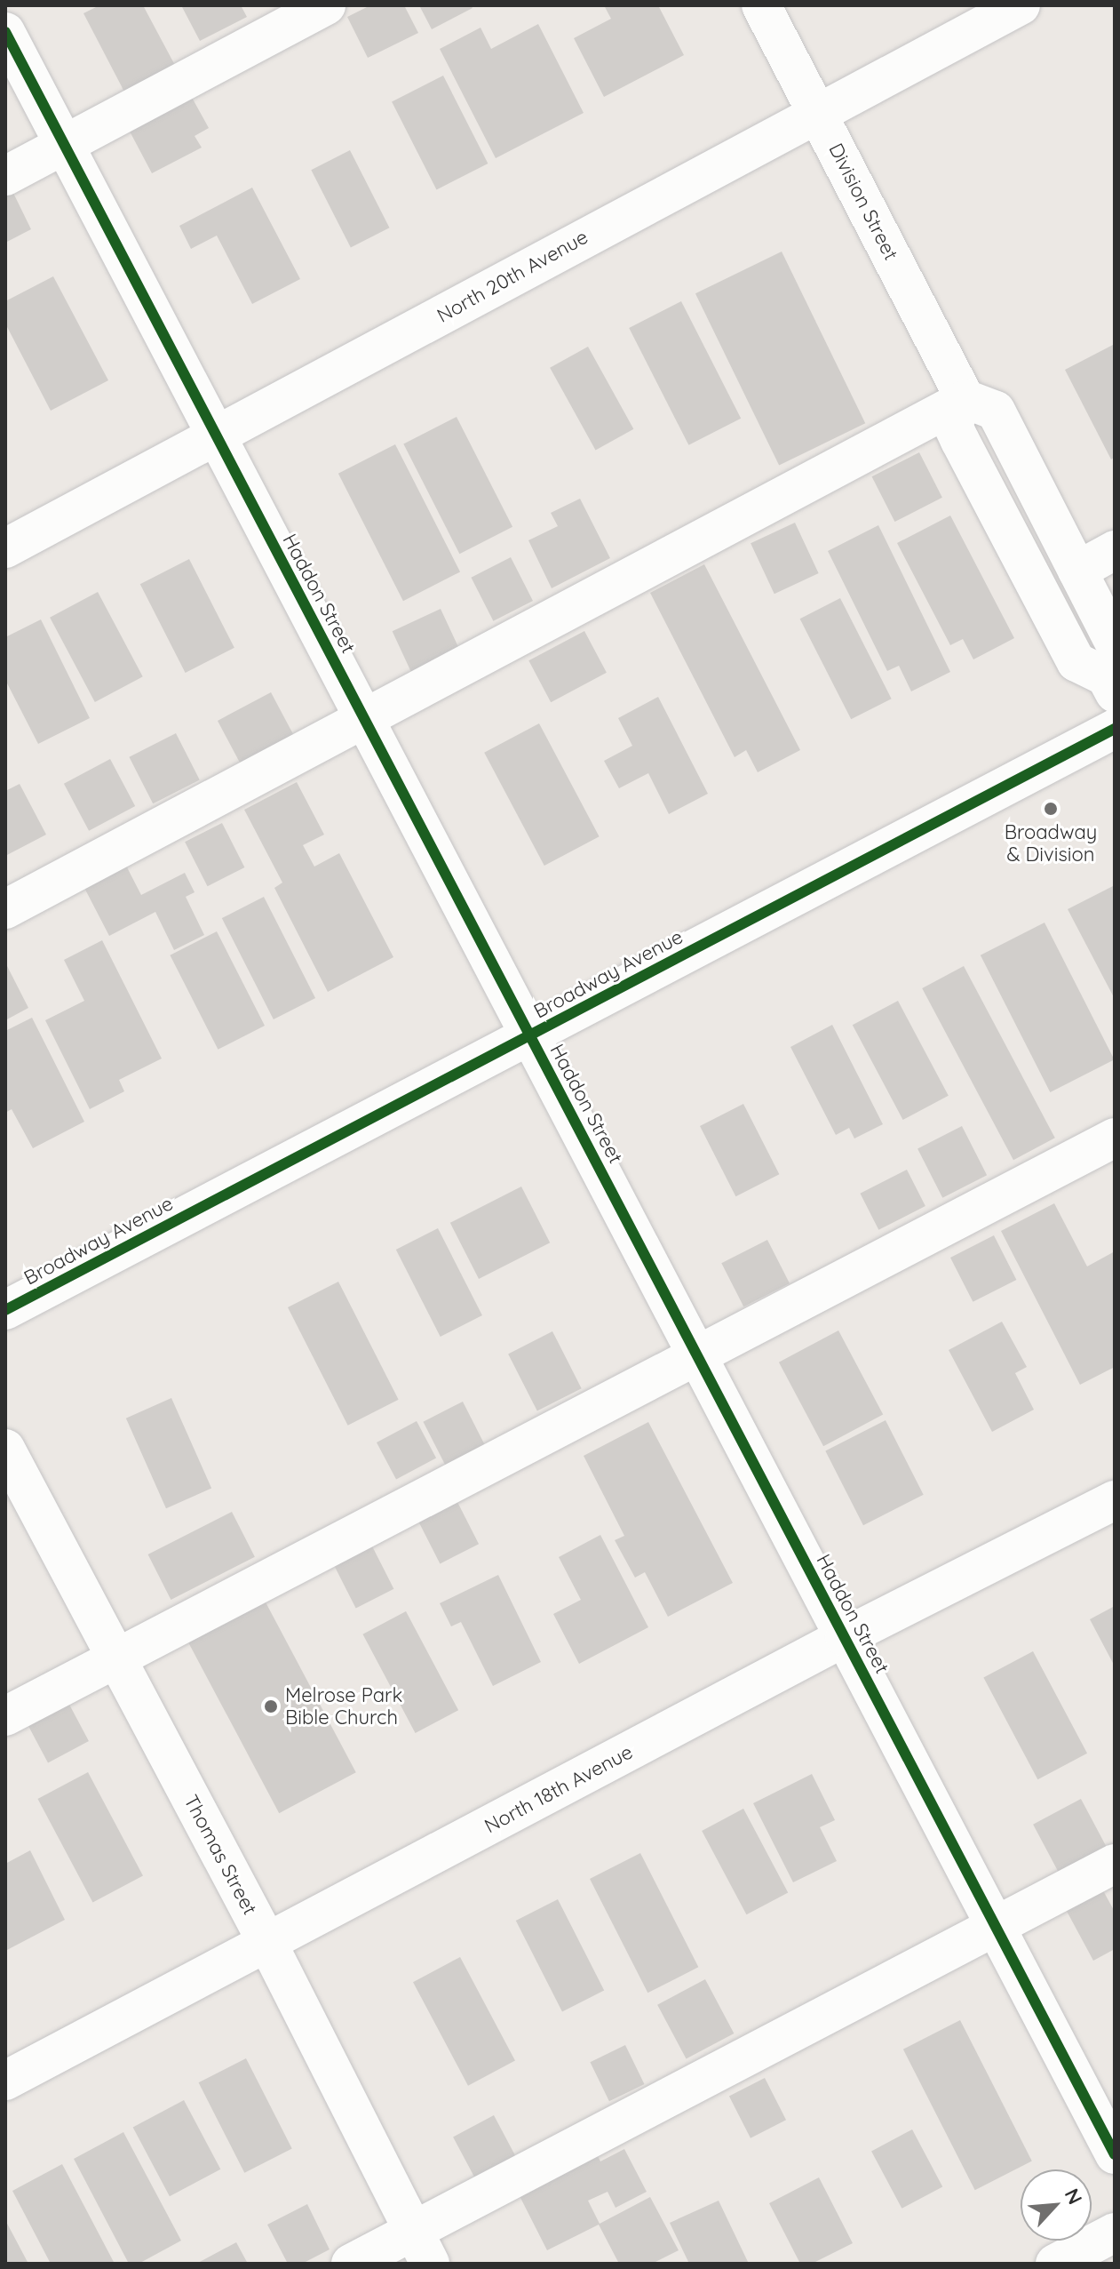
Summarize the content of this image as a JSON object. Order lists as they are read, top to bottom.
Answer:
{
  "streets": {
    "street": [
      "Division Street",
      "North 20th Avenue",
      "Haddon Street",
      "Broadway Avenue",
      "North 18th Avenue",
      "Thomas Street"
    ]
  },
  "crossings": [
    ["Division Street", "North 20th Avenue"],
    ["North 20th Avenue", "Haddon Street"],
    ["Haddon Street", "Broadway Avenue"],
    ["Haddon Street", "North 18th Avenue"],
    ["North 18th Avenue", "Thomas Street"]
  ],
  "places": ["Broadway & Division", "Melrose Park Bible Church"],
  "north": "top right"
}
